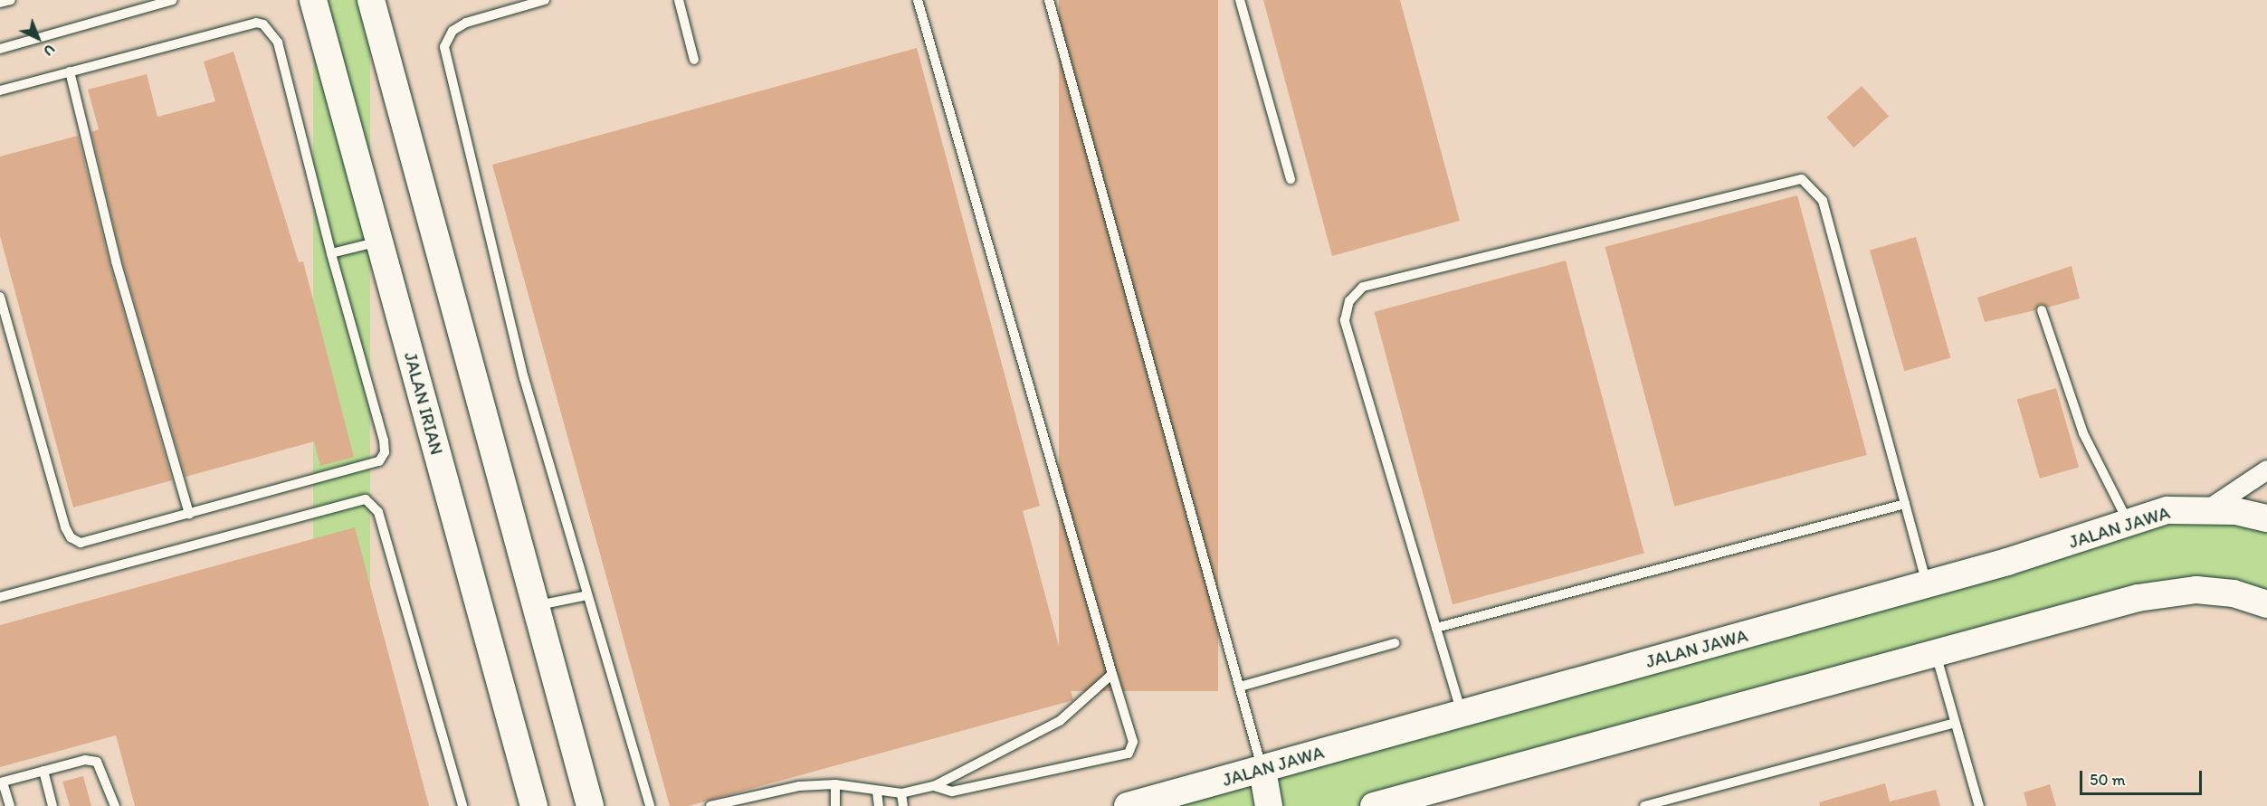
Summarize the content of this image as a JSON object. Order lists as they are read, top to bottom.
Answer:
{
  "streets": {
    "street": ["JALAN IRIAN", "JALAN JAWA"]
  },
  "scale_bar": "50 m",
  "north": "bottom right"
}
